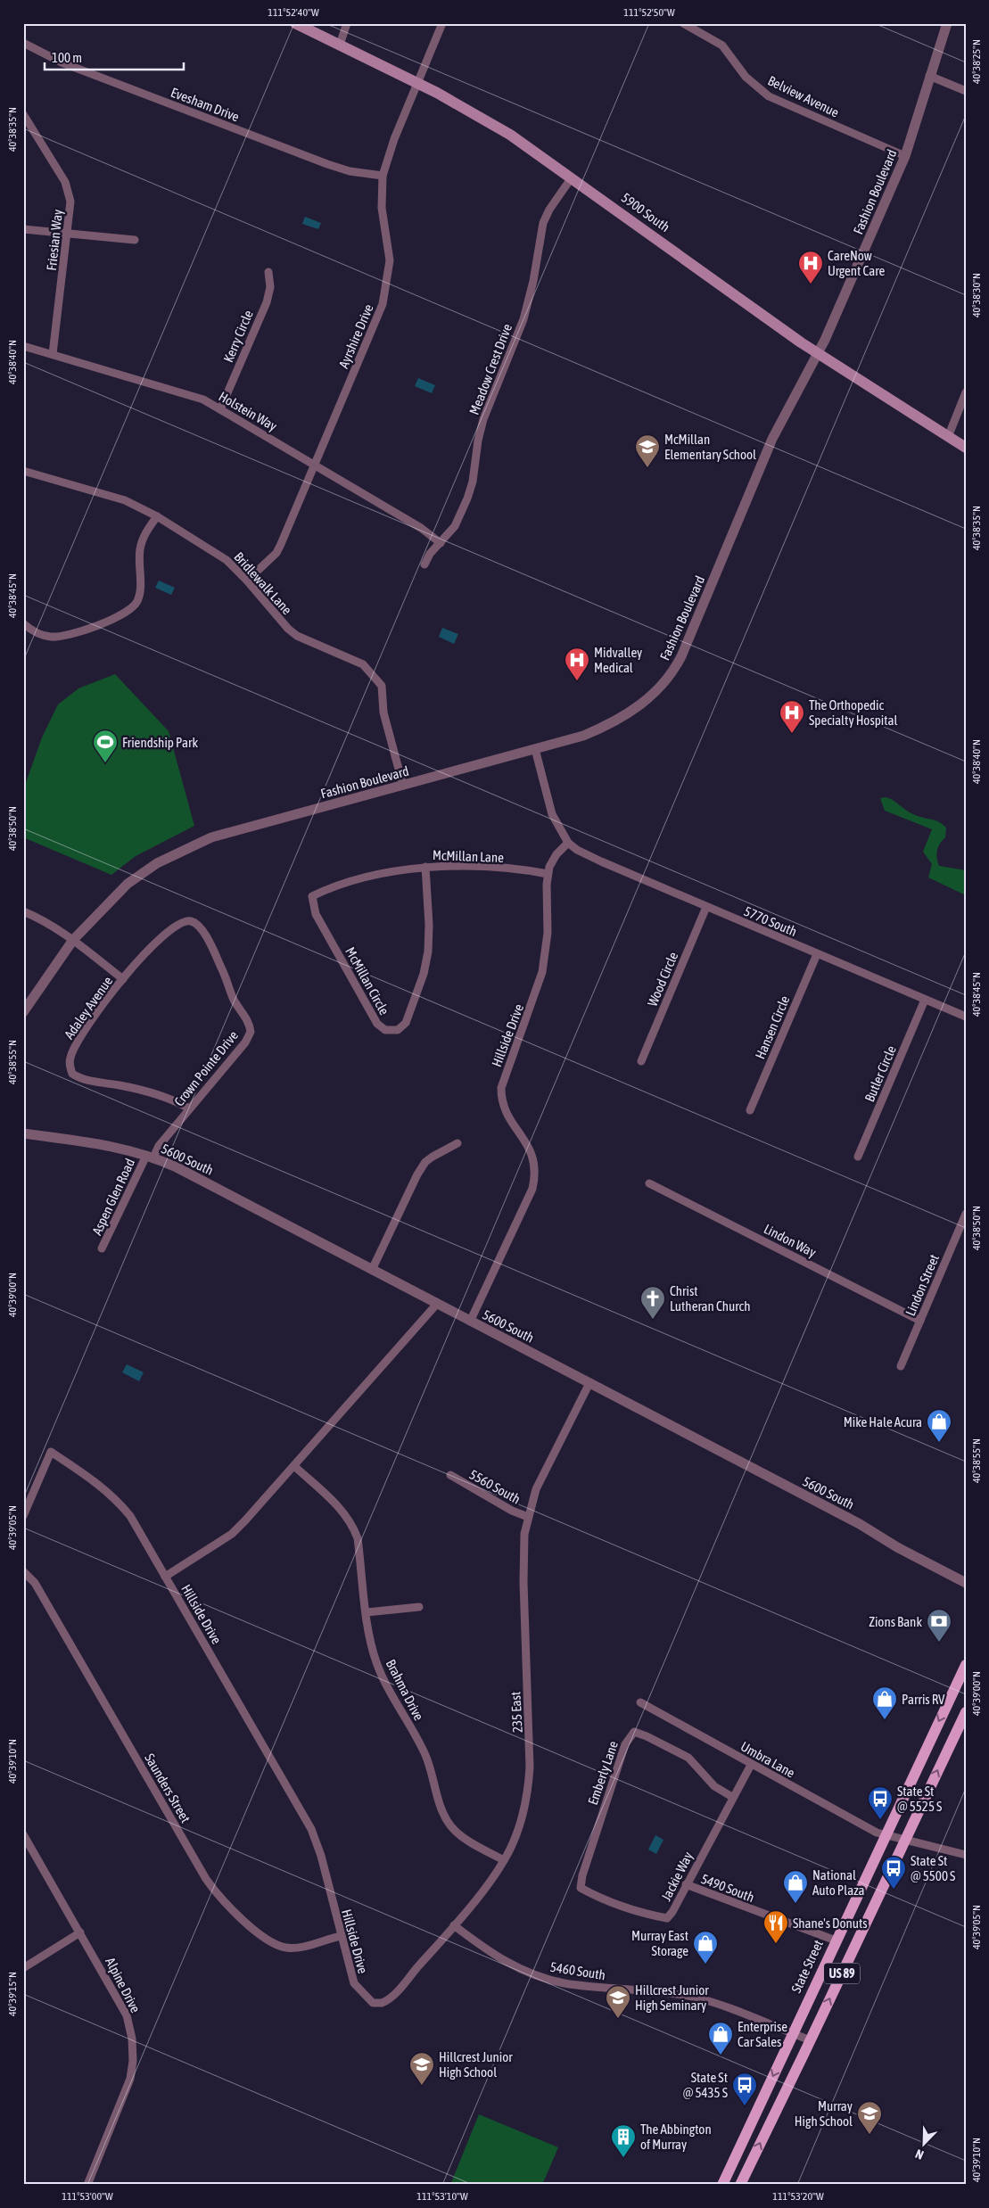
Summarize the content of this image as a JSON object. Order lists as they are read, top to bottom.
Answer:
{
  "streets": {
    "main road": ["5900 South", "State Street", "US 89"],
    "street": [
      "Belview Avenue",
      "Evesham Drive",
      "Fashion Boulevard",
      "Friesian Way",
      "Kerry Circle",
      "Ayrshire Drive",
      "Meadow Crest Drive",
      "Holstein Way",
      "Bridlewalk Lane",
      "McMillan Lane",
      "5770 South",
      "Wood Circle",
      "McMillan Circle",
      "Adaley Avenue",
      "Hansen Circle",
      "Hillside Drive",
      "Crown Pointe Drive",
      "Butler Circle",
      "5600 South",
      "Aspen Glen Road",
      "Lindon Way",
      "Lindon Street",
      "5560 South",
      "Brahma Drive",
      "235 East",
      "Umbra Lane",
      "Emberly Lane",
      "Saunders Street",
      "Jackie Way",
      "5490 South",
      "5460 South",
      "Alpine Drive"
    ]
  },
  "crossings": [
    ["Belview Avenue", "Fashion Boulevard"],
    ["Evesham Drive", "Ayrshire Drive"],
    ["Fashion Boulevard", "5900 South"],
    ["Fashion Boulevard", "Bridlewalk Lane"],
    ["5900 South", "Ayrshire Drive"],
    ["5900 South", "Meadow Crest Drive"],
    ["Friesian Way", "Holstein Way"],
    ["Kerry Circle", "Holstein Way"],
    ["Ayrshire Drive", "Holstein Way"],
    ["Ayrshire Drive", "Bridlewalk Lane"],
    ["Meadow Crest Drive", "Holstein Way"],
    ["McMillan Lane", "McMillan Circle"],
    ["McMillan Lane", "Hillside Drive"],
    ["5770 South", "Wood Circle"],
    ["5770 South", "Hansen Circle"],
    ["5770 South", "Hillside Drive"],
    ["5770 South", "Butler Circle"],
    ["Adaley Avenue", "Crown Pointe Drive"],
    ["Hillside Drive", "5600 South"],
    ["Hillside Drive", "Brahma Drive"],
    ["Hillside Drive", "235 East"],
    ["Hillside Drive", "Saunders Street"],
    ["Crown Pointe Drive", "5600 South"],
    ["Crown Pointe Drive", "Aspen Glen Road"],
    ["5600 South", "Aspen Glen Road"],
    ["5600 South", "235 East"],
    ["Lindon Way", "Lindon Street"],
    ["5560 South", "235 East"],
    ["Brahma Drive", "235 East"],
    ["235 East", "5460 South"],
    ["Umbra Lane", "Jackie Way"],
    ["Umbra Lane", "State Street"],
    ["Umbra Lane", "US 89"],
    ["Emberly Lane", "Jackie Way"],
    ["Jackie Way", "5490 South"],
    ["5490 South", "State Street"],
    ["State Street", "5460 South"],
    ["5460 South", "US 89"]
  ],
  "places": {
    "hospital": ["CareNow Urgent Care", "Midvalley Medical", "The Orthopedic Specialty Hospital"],
    "school or university": [
      "McMillan Elementary School",
      "Hillcrest Junior High Seminary",
      "Hillcrest Junior High School",
      "Murray High School"
    ],
    "sports": ["Friendship Park"],
    "church": ["Christ Lutheran Church"],
    "shop": [
      "Mike Hale Acura",
      "Parris RV",
      "National Auto Plaza",
      "Murray East Storage",
      "Enterprise Car Sales"
    ],
    "bank": ["Zions Bank"],
    "bus stop": ["State St @ 5525 S", "State St @ 5500 S", "State St @ 5435 S"],
    "restaurant": ["Shane's Donuts"],
    "building": ["The Abbington of Murray"]
  },
  "scale_bar": "100 m",
  "north": "bottom left",
  "coordinates": [
    "111°52'40\"W",
    "111°52'50\"W",
    "40°38'25\"N",
    "40°38'35\"N",
    "40°38'30\"N",
    "40°38'40\"N",
    "40°38'45\"N",
    "40°38'50\"N",
    "40°38'55\"N",
    "40°39'00\"N",
    "40°39'05\"N",
    "40°39'10\"N",
    "40°39'15\"N",
    "111°53'00\"W",
    "111°53'10\"W",
    "111°53'20\"W"
  ]
}
